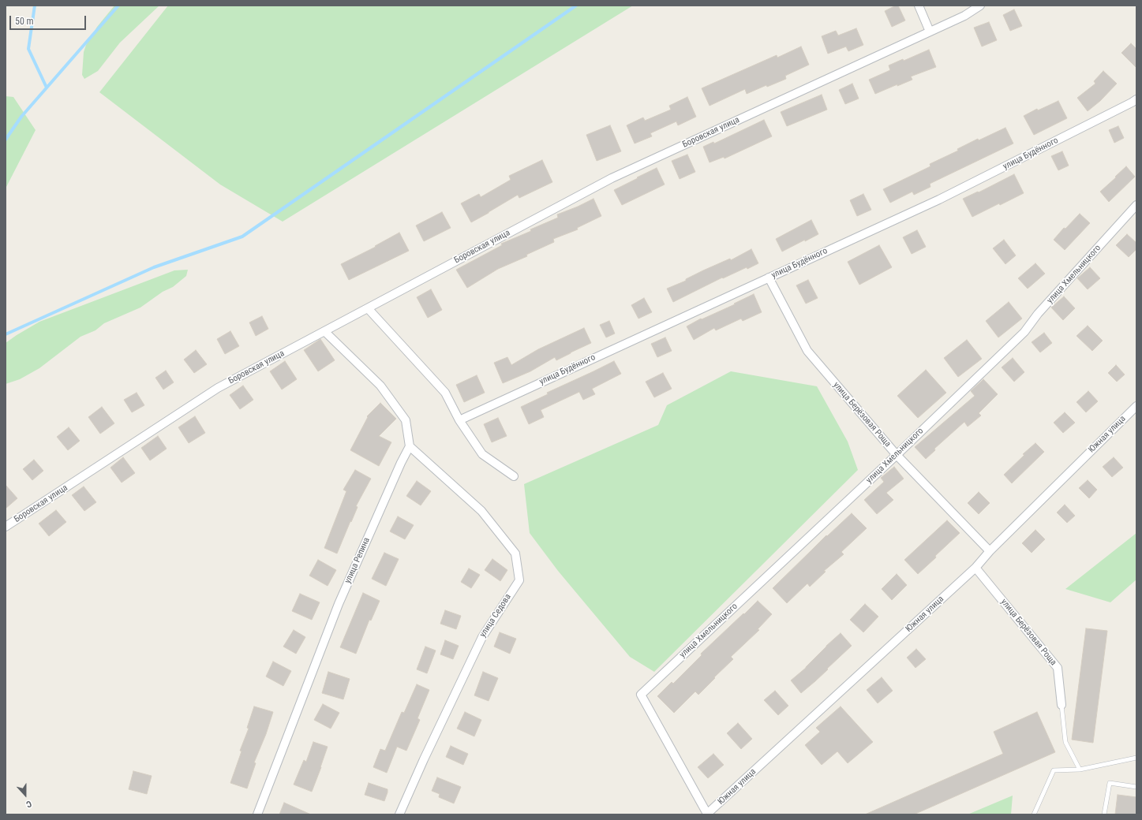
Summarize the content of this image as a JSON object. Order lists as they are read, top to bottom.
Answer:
{
  "streets": {
    "street": [
      "Боровская улица",
      "улица Будённого",
      "улица Хмельницкого",
      "улица Берёзовая Роща",
      "Южная улица",
      "улица Репина",
      "улица Седова"
    ]
  },
  "crossings": [
    ["улица Будённого", "улица Берёзовая Роща"],
    ["улица Хмельницкого", "улица Берёзовая Роща"],
    ["улица Хмельницкого", "Южная улица"],
    ["улица Берёзовая Роща", "Южная улица"],
    ["улица Репина", "улица Седова"]
  ],
  "scale_bar": "50 m",
  "north": "bottom"
}
